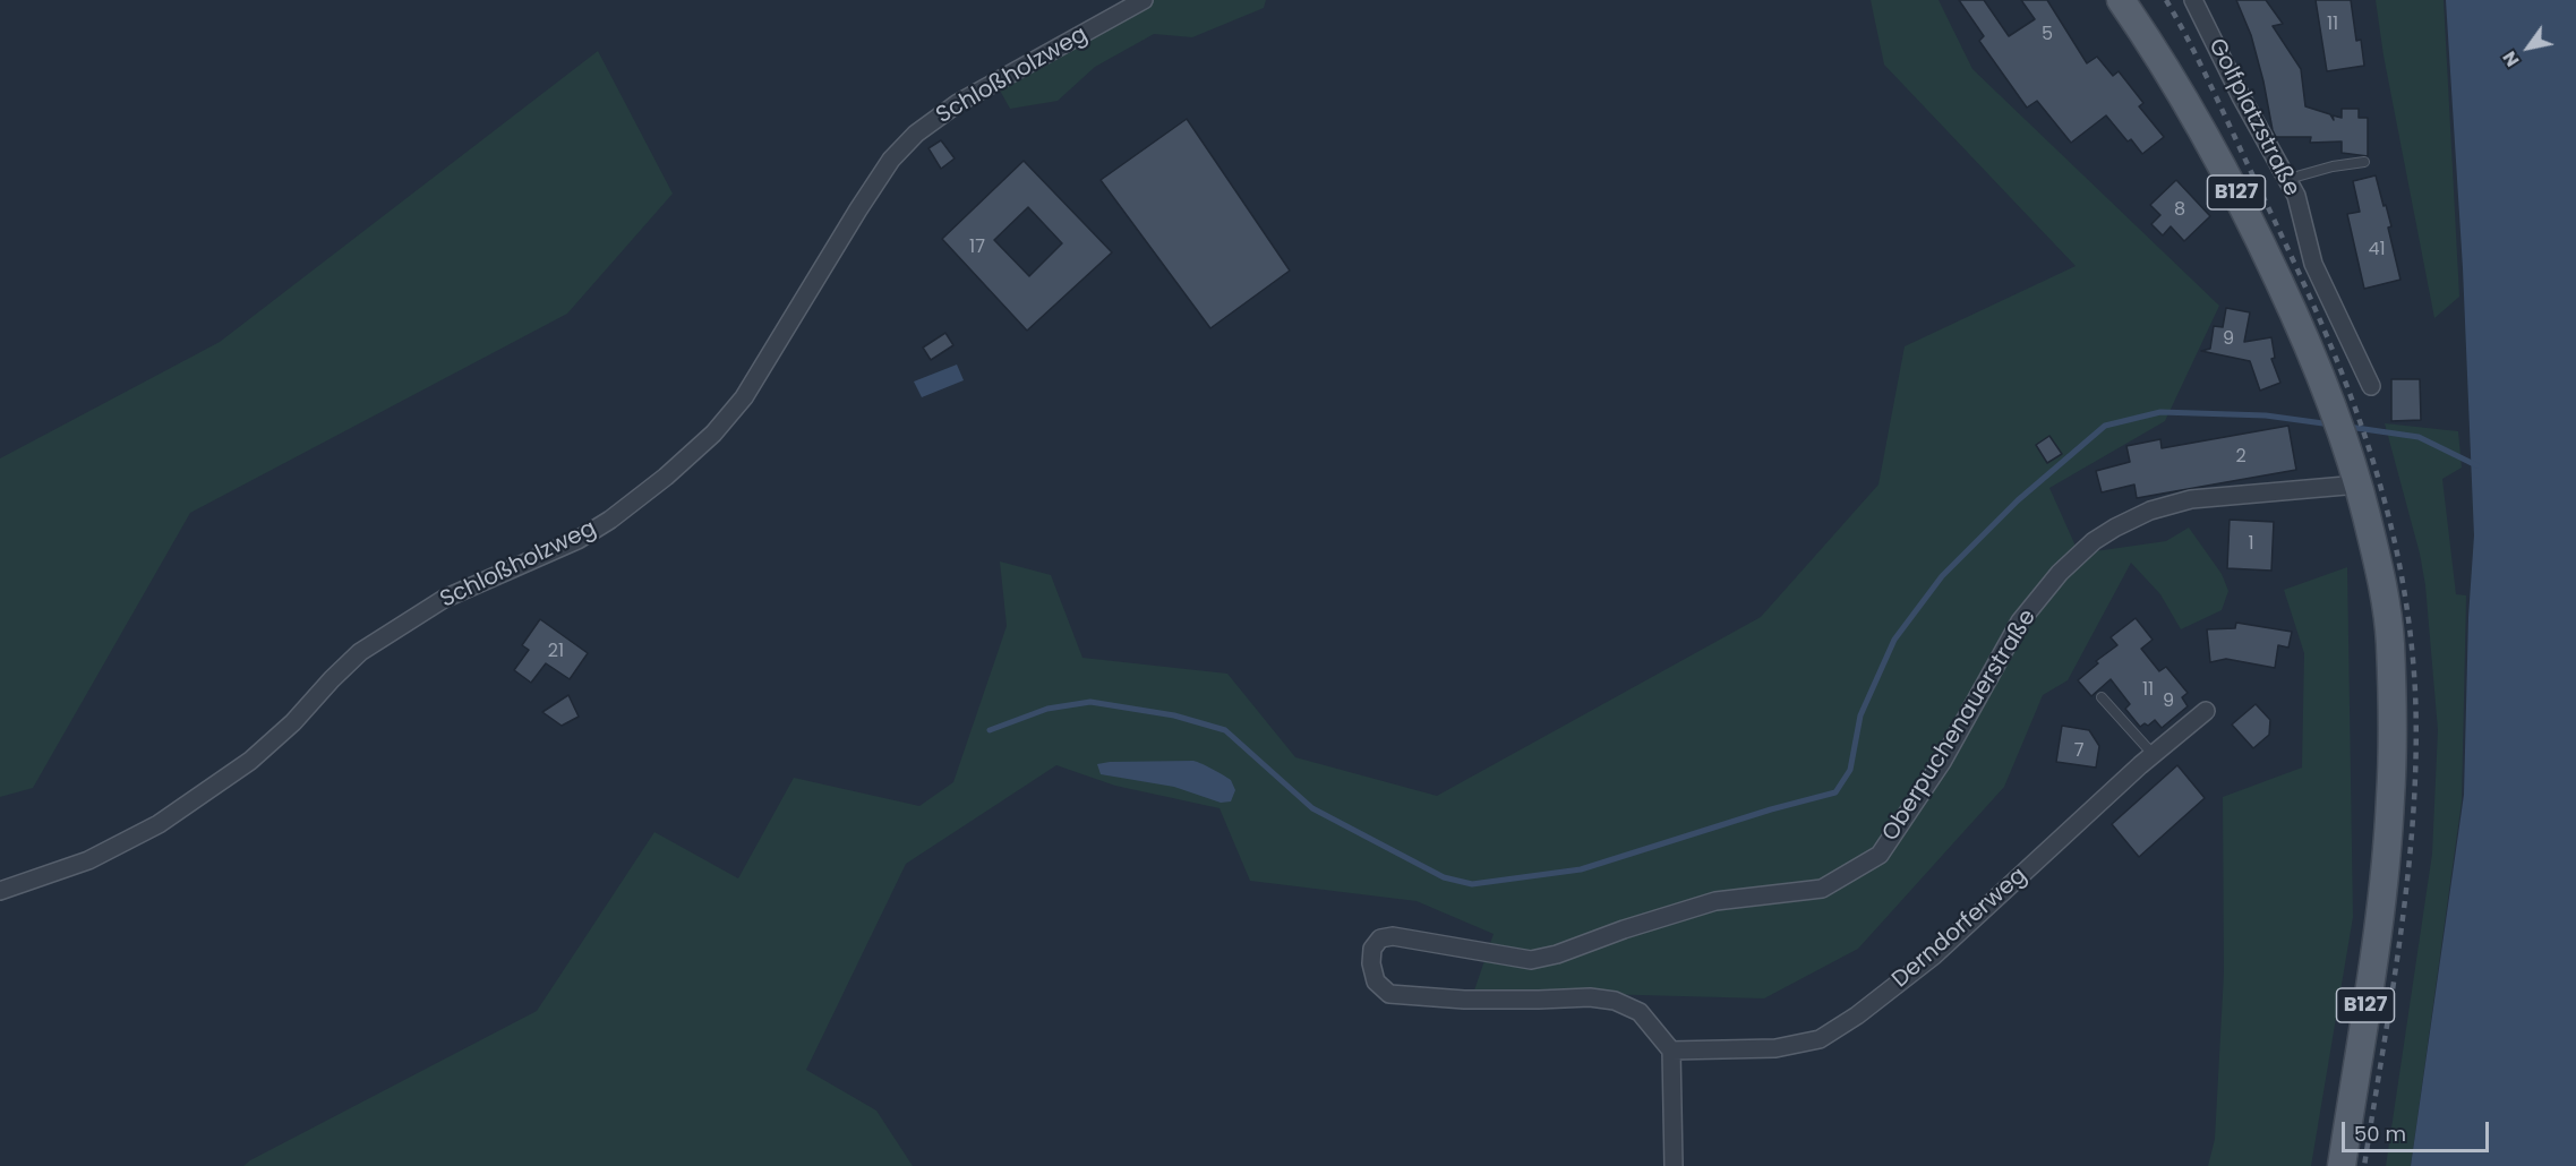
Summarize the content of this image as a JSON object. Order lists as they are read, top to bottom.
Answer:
{
  "streets": {
    "main road": ["B127"],
    "street": [
      "Schloßholzweg",
      "Golfplatzstraße",
      "Oberpuchenauerstraße",
      "Derndorferweg"
    ]
  },
  "crossings": [
    ["B127", "Oberpuchenauerstraße"],
    ["Oberpuchenauerstraße", "Derndorferweg"]
  ],
  "house_numbers": [
    "11",
    "5",
    "8",
    "17",
    "41",
    "9",
    "2",
    "1",
    "21",
    "11",
    "9",
    "7"
  ],
  "scale_bar": "50 m",
  "north": "bottom left"
}
